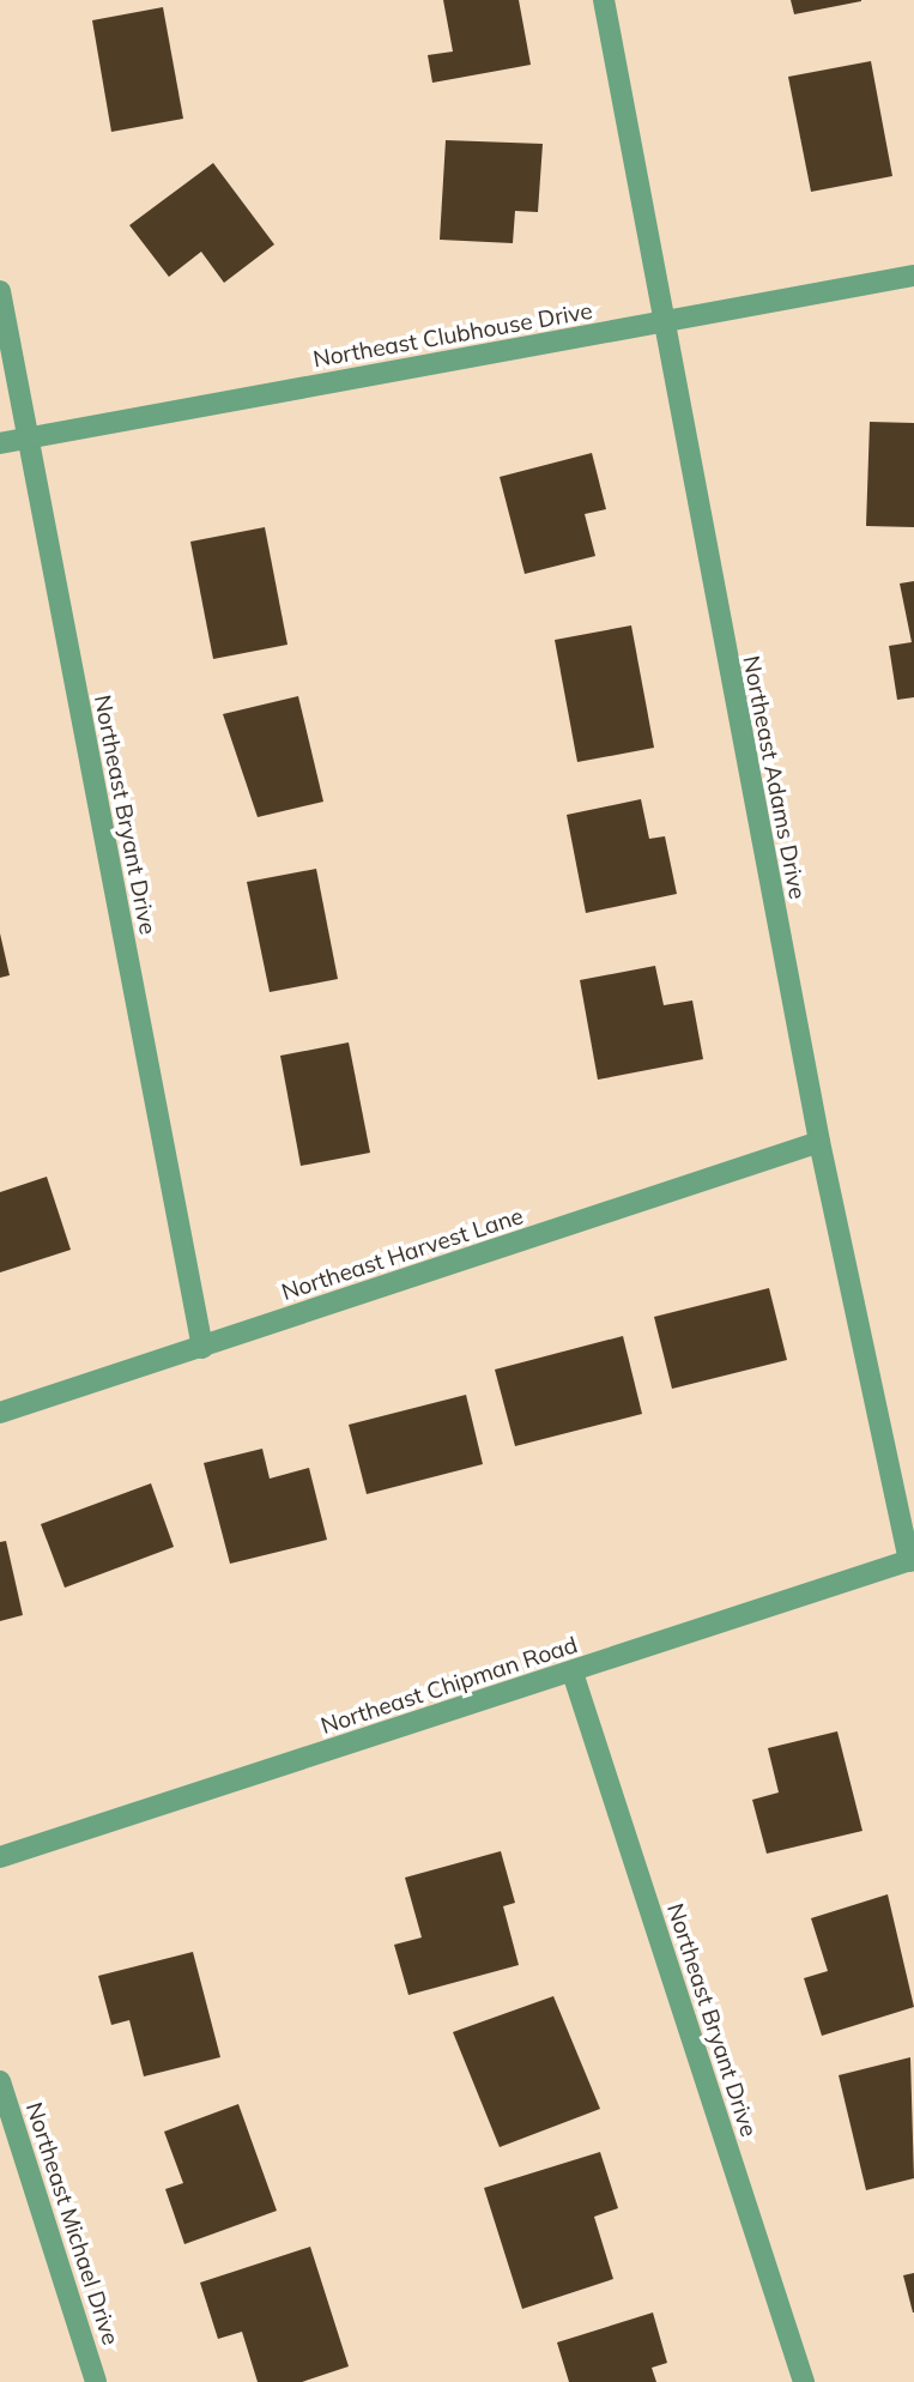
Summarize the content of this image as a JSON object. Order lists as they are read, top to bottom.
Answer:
{
  "streets": {
    "street": [
      "Northeast Clubhouse Drive",
      "Northeast Adams Drive",
      "Northeast Bryant Drive",
      "Northeast Harvest Lane",
      "Northeast Chipman Road",
      "Northeast Michael Drive"
    ]
  },
  "crossings": [
    ["Northeast Clubhouse Drive", "Northeast Adams Drive"],
    ["Northeast Clubhouse Drive", "Northeast Bryant Drive"],
    ["Northeast Adams Drive", "Northeast Harvest Lane"],
    ["Northeast Adams Drive", "Northeast Chipman Road"],
    ["Northeast Bryant Drive", "Northeast Harvest Lane"],
    ["Northeast Bryant Drive", "Northeast Chipman Road"]
  ]
}
